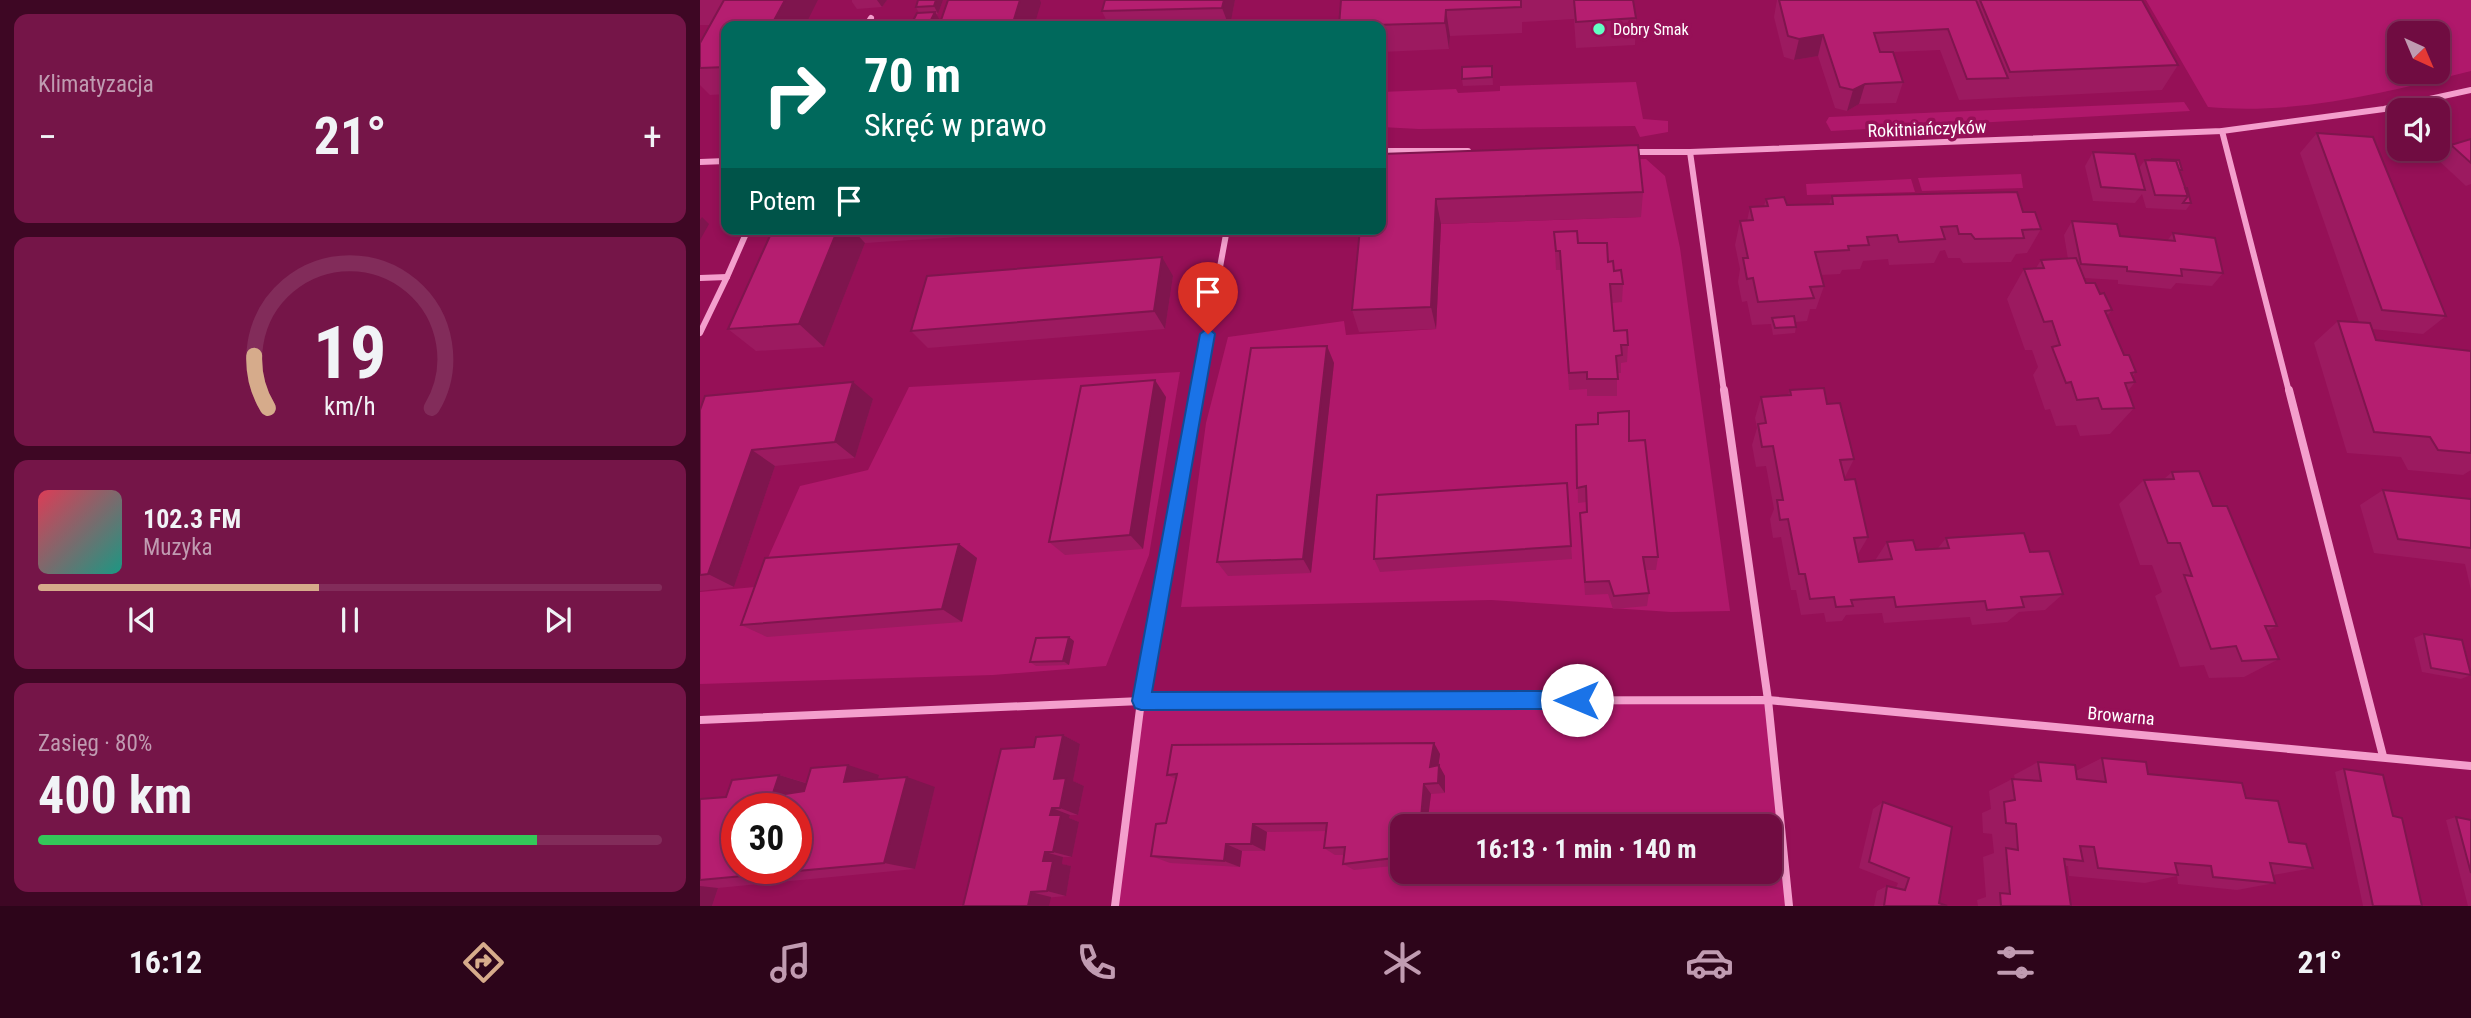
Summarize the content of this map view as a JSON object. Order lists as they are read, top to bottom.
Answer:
{
  "streets": {
    "street": ["Rokitniańczyków", "Browarna"]
  },
  "places": ["Dobry Smak"],
  "north": "bottom right",
  "page": {
    "tile": [
      "Klimatyzacja",
      ["Zasięg · 80%", "400 km"]
    ],
    "turn": ["70 m", "Skręć w prawo"],
    "heat": ["−", "21°", "+"],
    "then": "Potem",
    "song": ["102.3 FM", "Muzyka"],
    "limit": "30",
    "trip": "16:13 · 1 min · 140 m",
    "tabs": ["16:12", "21°"],
    "gauge": ["19", "km/h"]
  }
}
